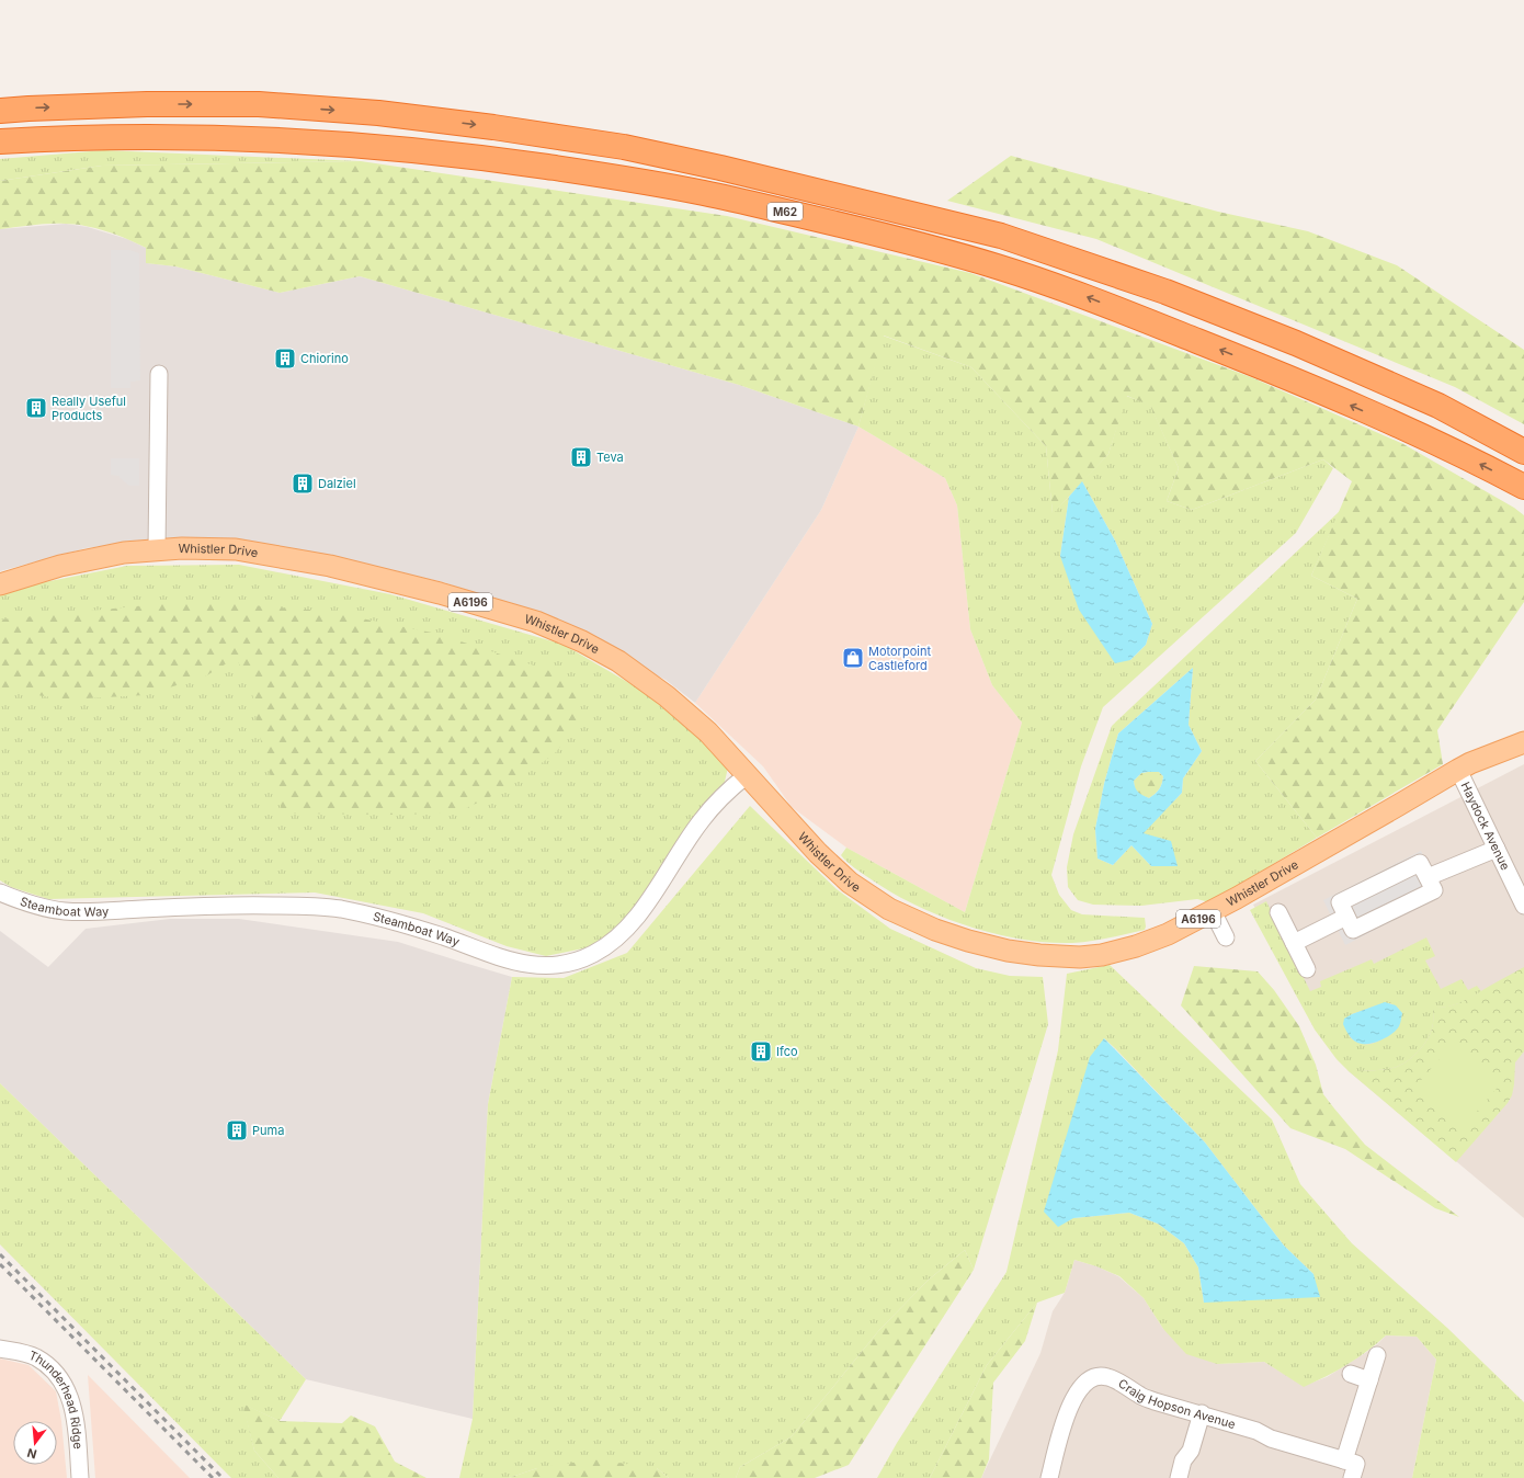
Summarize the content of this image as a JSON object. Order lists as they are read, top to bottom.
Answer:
{
  "streets": {
    "highway": ["M62"],
    "main road": ["Whistler Drive", "A6196"],
    "street": [
      "Haydock Avenue",
      "Steamboat Way",
      "Craig Hopson Avenue",
      "Thunderhead Ridge"
    ]
  },
  "crossings": [
    ["Whistler Drive", "Haydock Avenue"],
    ["Whistler Drive", "Steamboat Way"]
  ],
  "places": {
    "building": [
      "Chiorino",
      "Really Useful Products",
      "Teva",
      "Dalziel",
      "Ifco",
      "Puma"
    ],
    "shop": ["Motorpoint Castleford"]
  },
  "north": "bottom"
}
